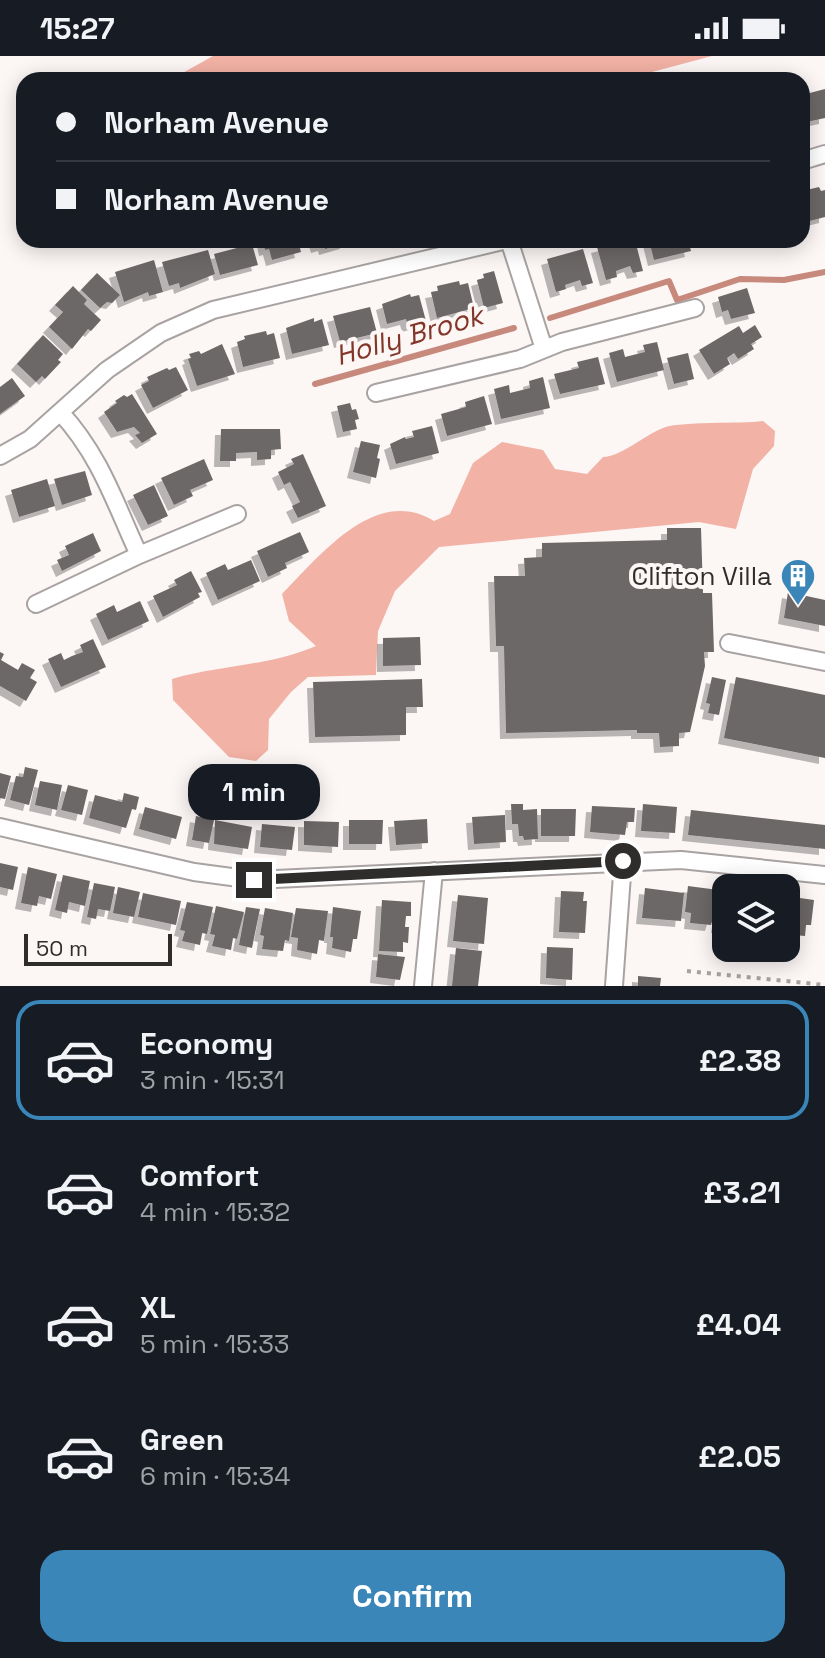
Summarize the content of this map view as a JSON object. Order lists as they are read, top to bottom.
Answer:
{
  "water": ["Holly Brook"],
  "places": {
    "building": ["Clifton Villa"]
  },
  "scale_bar": "50 m",
  "page": {
    "status": "15:27",
    "banner": ["Norham Avenue", "Norham Avenue"],
    "bubble": "1 min",
    "scale": "50 m",
    "list": [
      {
        "name": "Economy",
        "note": "3 min · 15:31",
        "value": "£2.38"
      },
      {
        "name": "Comfort",
        "note": "4 min · 15:32",
        "value": "£3.21"
      },
      {
        "name": "XL",
        "note": "5 min · 15:33",
        "value": "£4.04"
      },
      {
        "name": "Green",
        "note": "6 min · 15:34",
        "value": "£2.05"
      }
    ],
    "buttons": "Confirm"
  }
}
